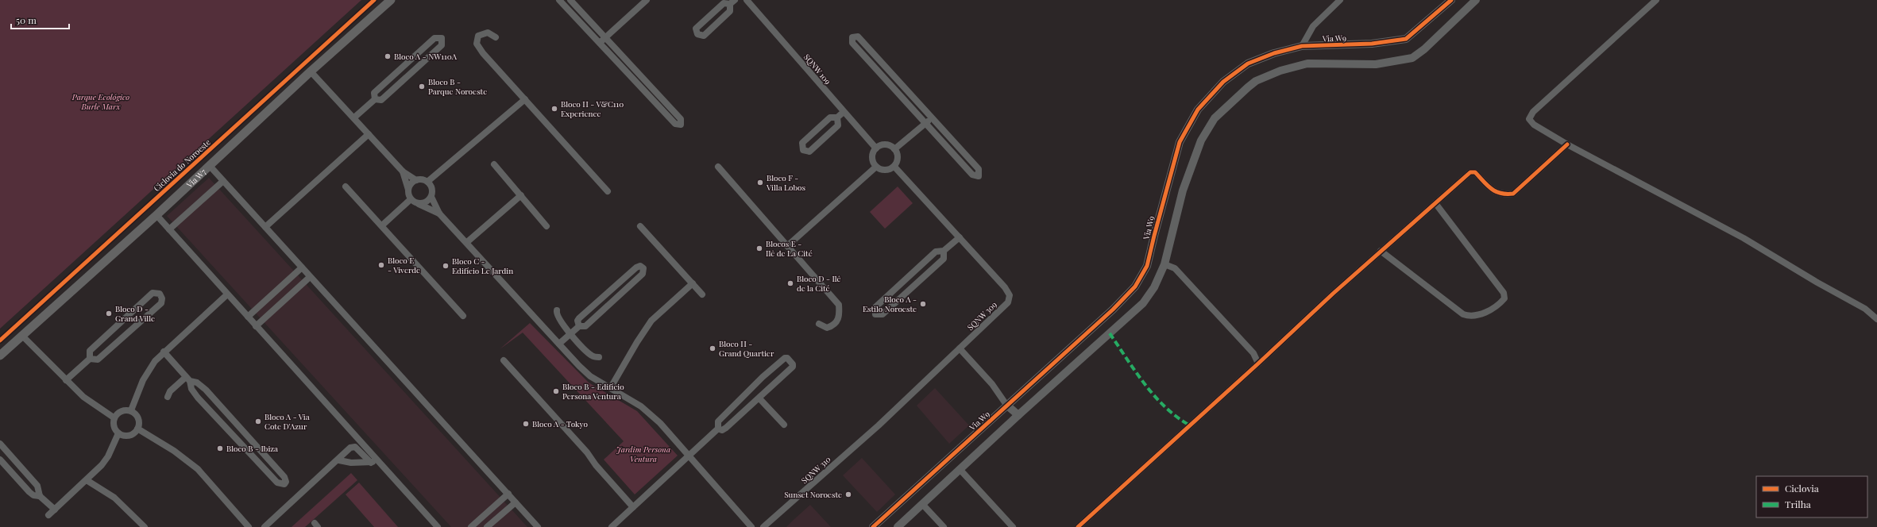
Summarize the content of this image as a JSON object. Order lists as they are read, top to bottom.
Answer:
{
  "streets": {
    "main road": ["Via W7"],
    "street": [
      "Via W9",
      "SQNW 109",
      "SQNW 309",
      "SQNW 310"
    ],
    "cycle path": ["Ciclovia do Noroeste"]
  },
  "crossings": [
    ["SQNW 109", "SQNW 309"],
    ["SQNW 309", "SQNW 310"]
  ],
  "parks": ["Parque Ecológico Burle Marx", "Jardim Persona Ventura"],
  "places": [
    "Bloco A - NW110A",
    "Bloco B - Parque Noroeste",
    "Bloco H - V&C110 Experience",
    "Bloco F - Villa Lobos",
    "Blocos E - Ilê de La Cité",
    "Bloco E - Viverde",
    "Bloco C - Edifício Le Jardin",
    "Bloco D - Ilê de la Cité",
    "Bloco A - Estilo Noroeste",
    "Bloco D - Grand Ville",
    "Bloco H - Grand Quartier",
    "Bloco B - Edifício Persona Ventura",
    "Bloco A - Via Cote D'Azur",
    "Bloco A - Tokyo",
    "Bloco B - Ibiza",
    "Sunset Noroeste"
  ],
  "legend": ["Ciclovia", "Trilha"],
  "scale_bar": "50 m"
}
